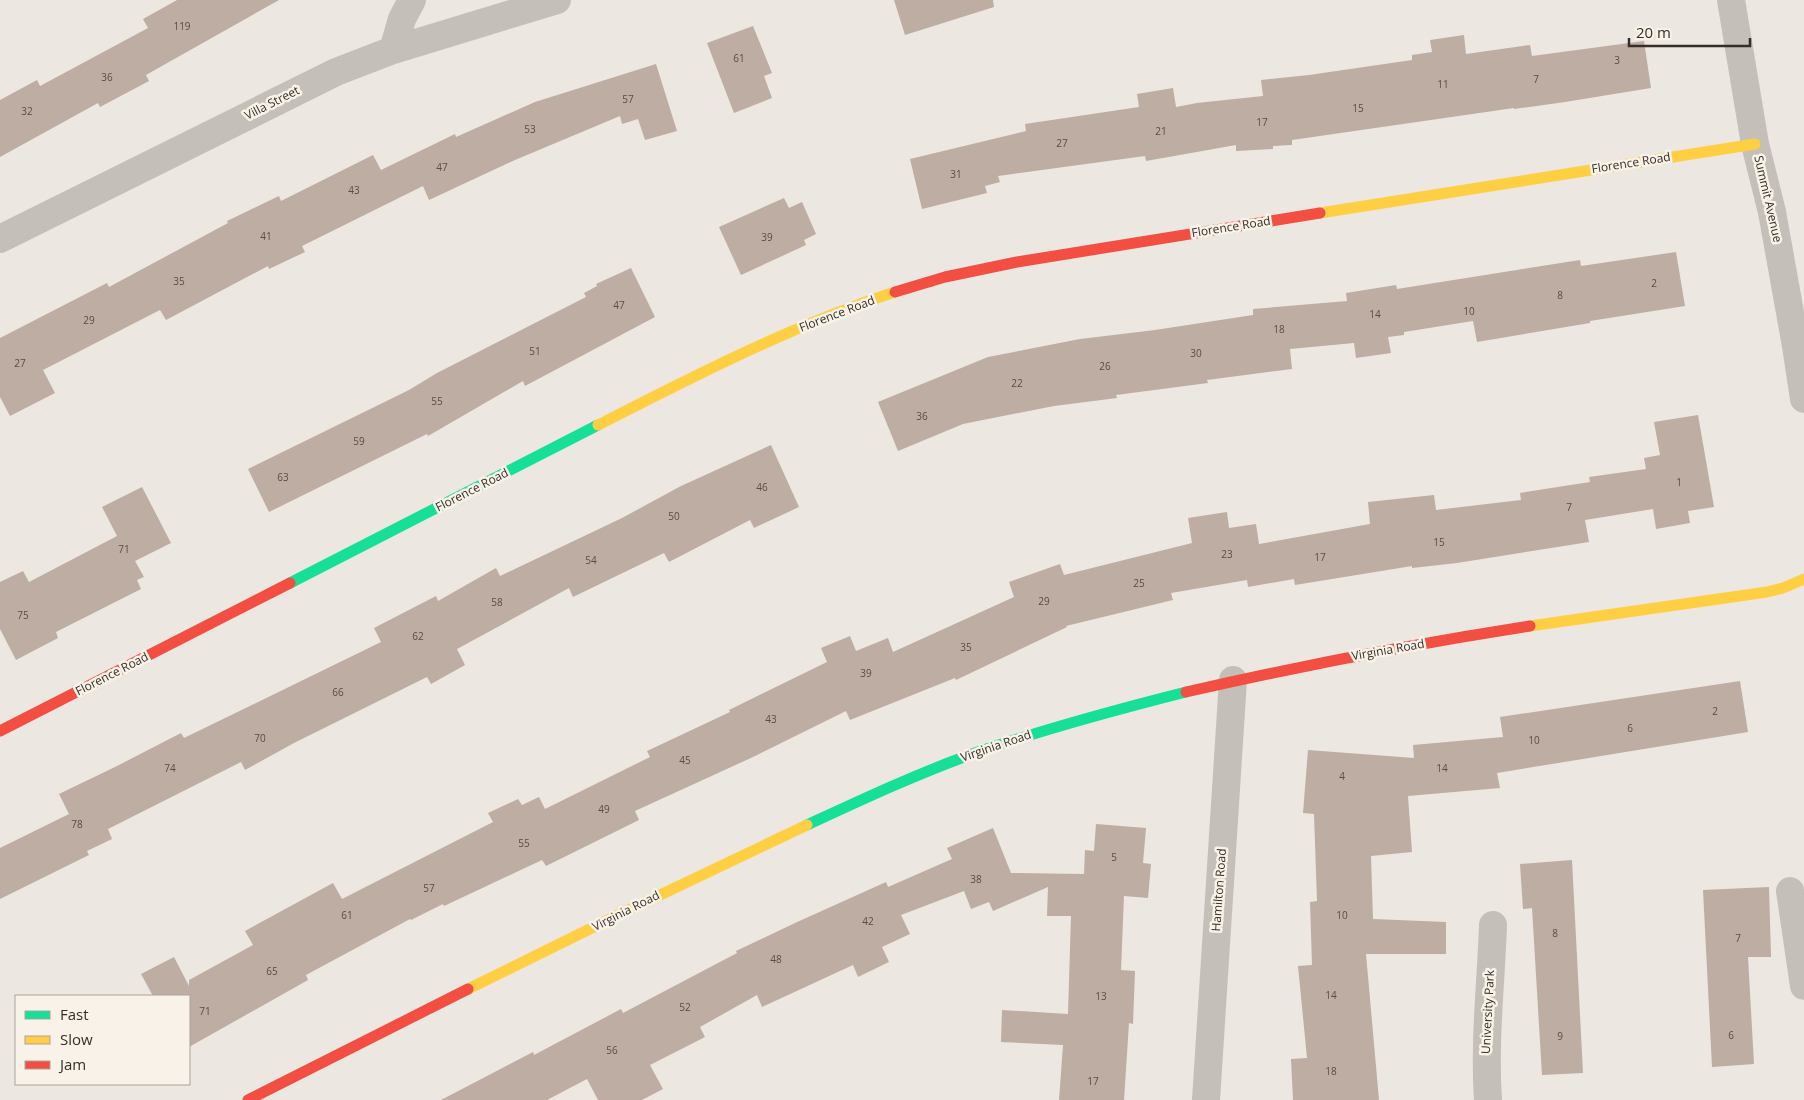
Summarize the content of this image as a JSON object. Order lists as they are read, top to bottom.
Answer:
{
  "streets": {
    "street": [
      "Villa Street",
      "Florence Road",
      "Summit Avenue",
      "Virginia Road",
      "Hamilton Road",
      "University Park"
    ]
  },
  "crossings": [
    ["Florence Road", "Summit Avenue"],
    ["Virginia Road", "Hamilton Road"]
  ],
  "house_numbers": [
    "119",
    "61",
    "3",
    "36",
    "7",
    "11",
    "57",
    "15",
    "32",
    "17",
    "53",
    "21",
    "27",
    "47",
    "31",
    "43",
    "41",
    "39",
    "35",
    "2",
    "8",
    "47",
    "10",
    "14",
    "29",
    "18",
    "51",
    "30",
    "27",
    "26",
    "22",
    "55",
    "36",
    "59",
    "63",
    "1",
    "46",
    "7",
    "50",
    "15",
    "71",
    "23",
    "17",
    "54",
    "25",
    "29",
    "58",
    "75",
    "62",
    "35",
    "39",
    "66",
    "2",
    "43",
    "6",
    "70",
    "10",
    "45",
    "74",
    "14",
    "4",
    "49",
    "78",
    "55",
    "5",
    "38",
    "57",
    "61",
    "10",
    "42",
    "8",
    "7",
    "48",
    "65",
    "14",
    "13",
    "52",
    "71",
    "6",
    "9",
    "56",
    "18",
    "17"
  ],
  "legend": ["Fast", "Slow", "Jam"],
  "scale_bar": "20 m"
}
